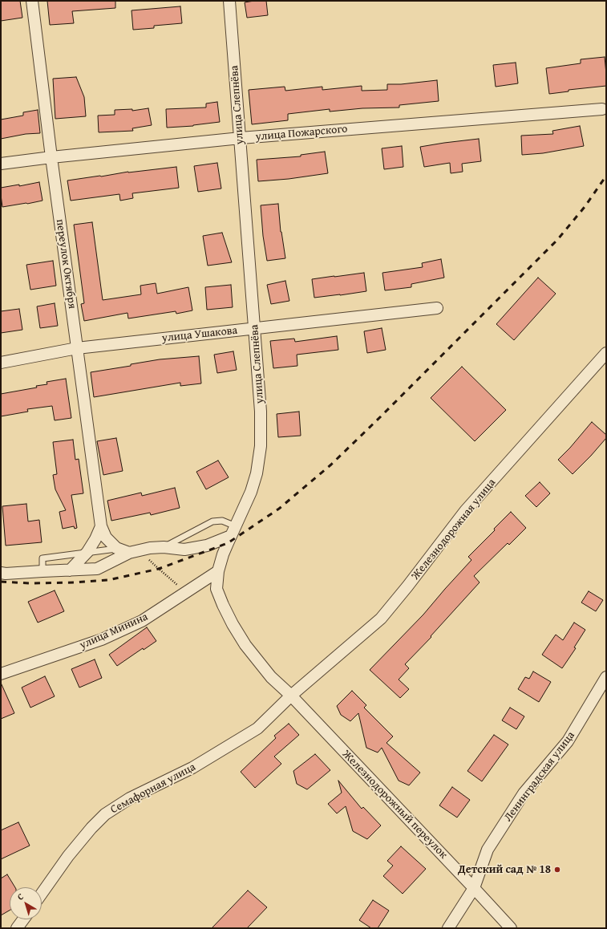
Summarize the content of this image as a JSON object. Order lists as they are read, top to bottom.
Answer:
{
  "streets": {
    "street": [
      "улица Слепнёва",
      "улица Пожарского",
      "переулок Октября",
      "улица Ушакова",
      "Железнодорожная улица",
      "улица Минина",
      "Ленинградская улица",
      "Семафорная улица",
      "Железнодорожный переулок"
    ]
  },
  "crossings": [
    ["улица Слепнёва", "улица Пожарского"],
    ["улица Слепнёва", "улица Ушакова"],
    ["улица Слепнёва", "Железнодорожная улица"],
    ["улица Слепнёва", "улица Минина"],
    ["улица Слепнёва", "Семафорная улица"],
    ["улица Слепнёва", "Железнодорожный переулок"],
    ["улица Пожарского", "переулок Октября"],
    ["переулок Октября", "улица Ушакова"],
    ["Железнодорожная улица", "Семафорная улица"],
    ["Железнодорожная улица", "Железнодорожный переулок"],
    ["Ленинградская улица", "Железнодорожный переулок"],
    ["Семафорная улица", "Железнодорожный переулок"]
  ],
  "places": ["Детский сад № 18"],
  "north": "top left"
}
